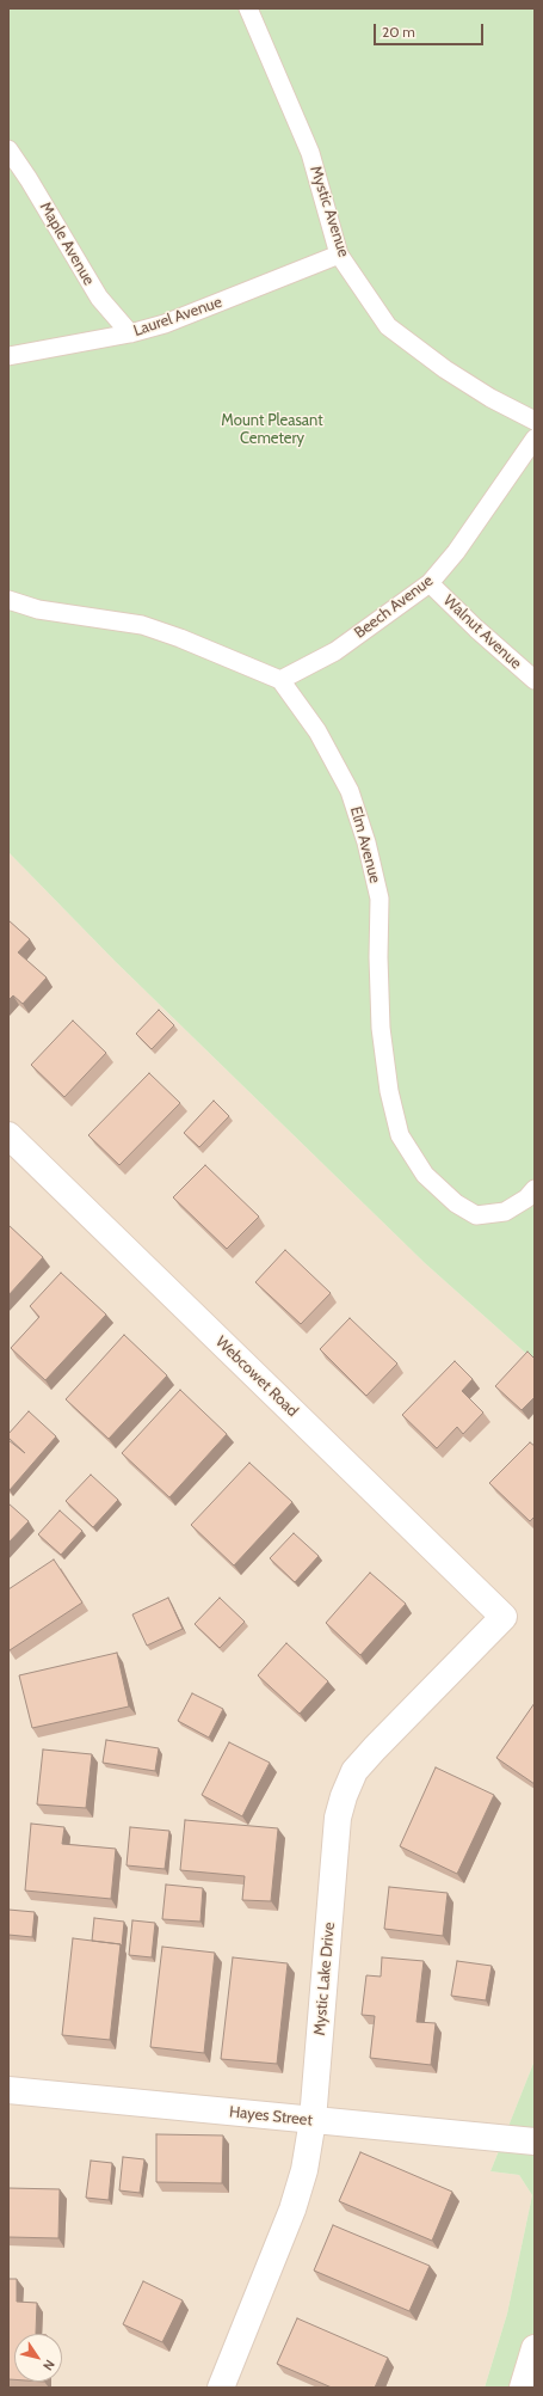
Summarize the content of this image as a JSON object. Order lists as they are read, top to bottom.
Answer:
{
  "streets": {
    "street": ["Webcowet Road", "Mystic Lake Drive", "Hayes Street"],
    "lane": [
      "Mystic Avenue",
      "Maple Avenue",
      "Laurel Avenue",
      "Beech Avenue",
      "Walnut Avenue",
      "Elm Avenue"
    ]
  },
  "crossings": [
    ["Mystic Avenue", "Laurel Avenue"],
    ["Maple Avenue", "Laurel Avenue"],
    ["Beech Avenue", "Walnut Avenue"],
    ["Beech Avenue", "Elm Avenue"],
    ["Webcowet Road", "Mystic Lake Drive"],
    ["Mystic Lake Drive", "Hayes Street"]
  ],
  "parks": ["Mount Pleasant Cemetery"],
  "scale_bar": "20 m",
  "north": "bottom right"
}
